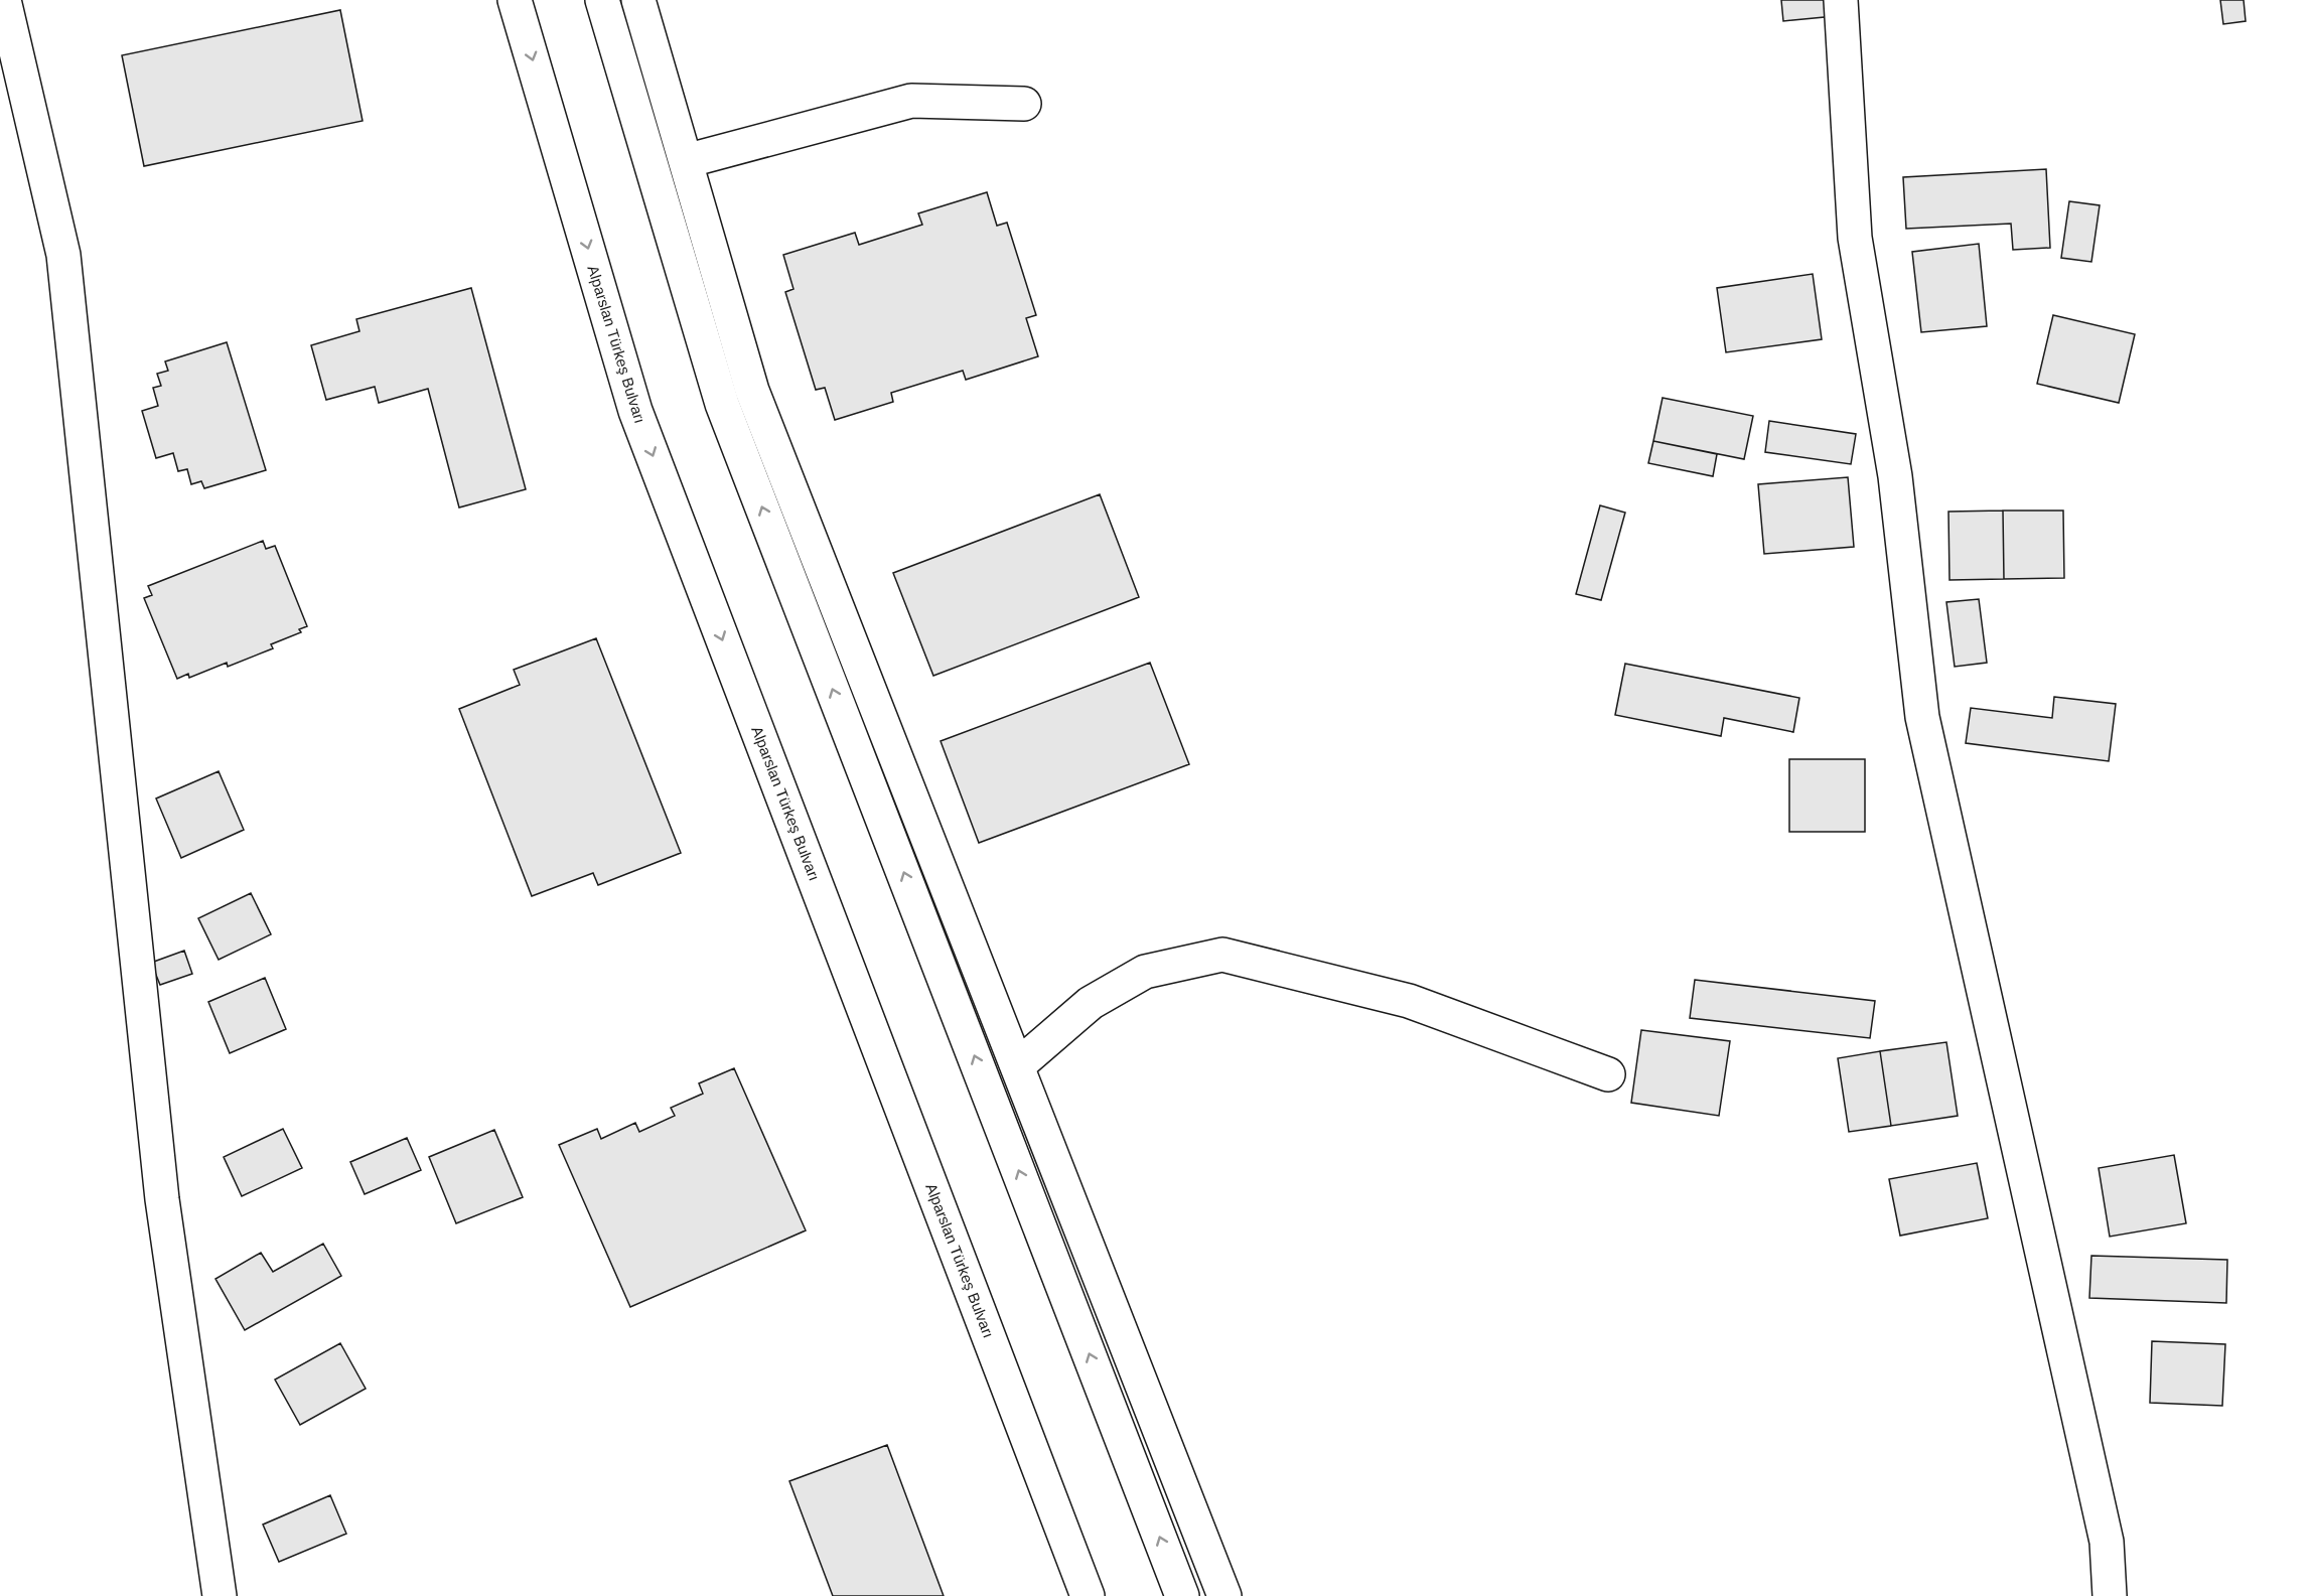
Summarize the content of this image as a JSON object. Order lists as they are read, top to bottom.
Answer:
{
  "streets": {
    "street": ["Alparslan Türkeş Bulvarı"]
  }
}
